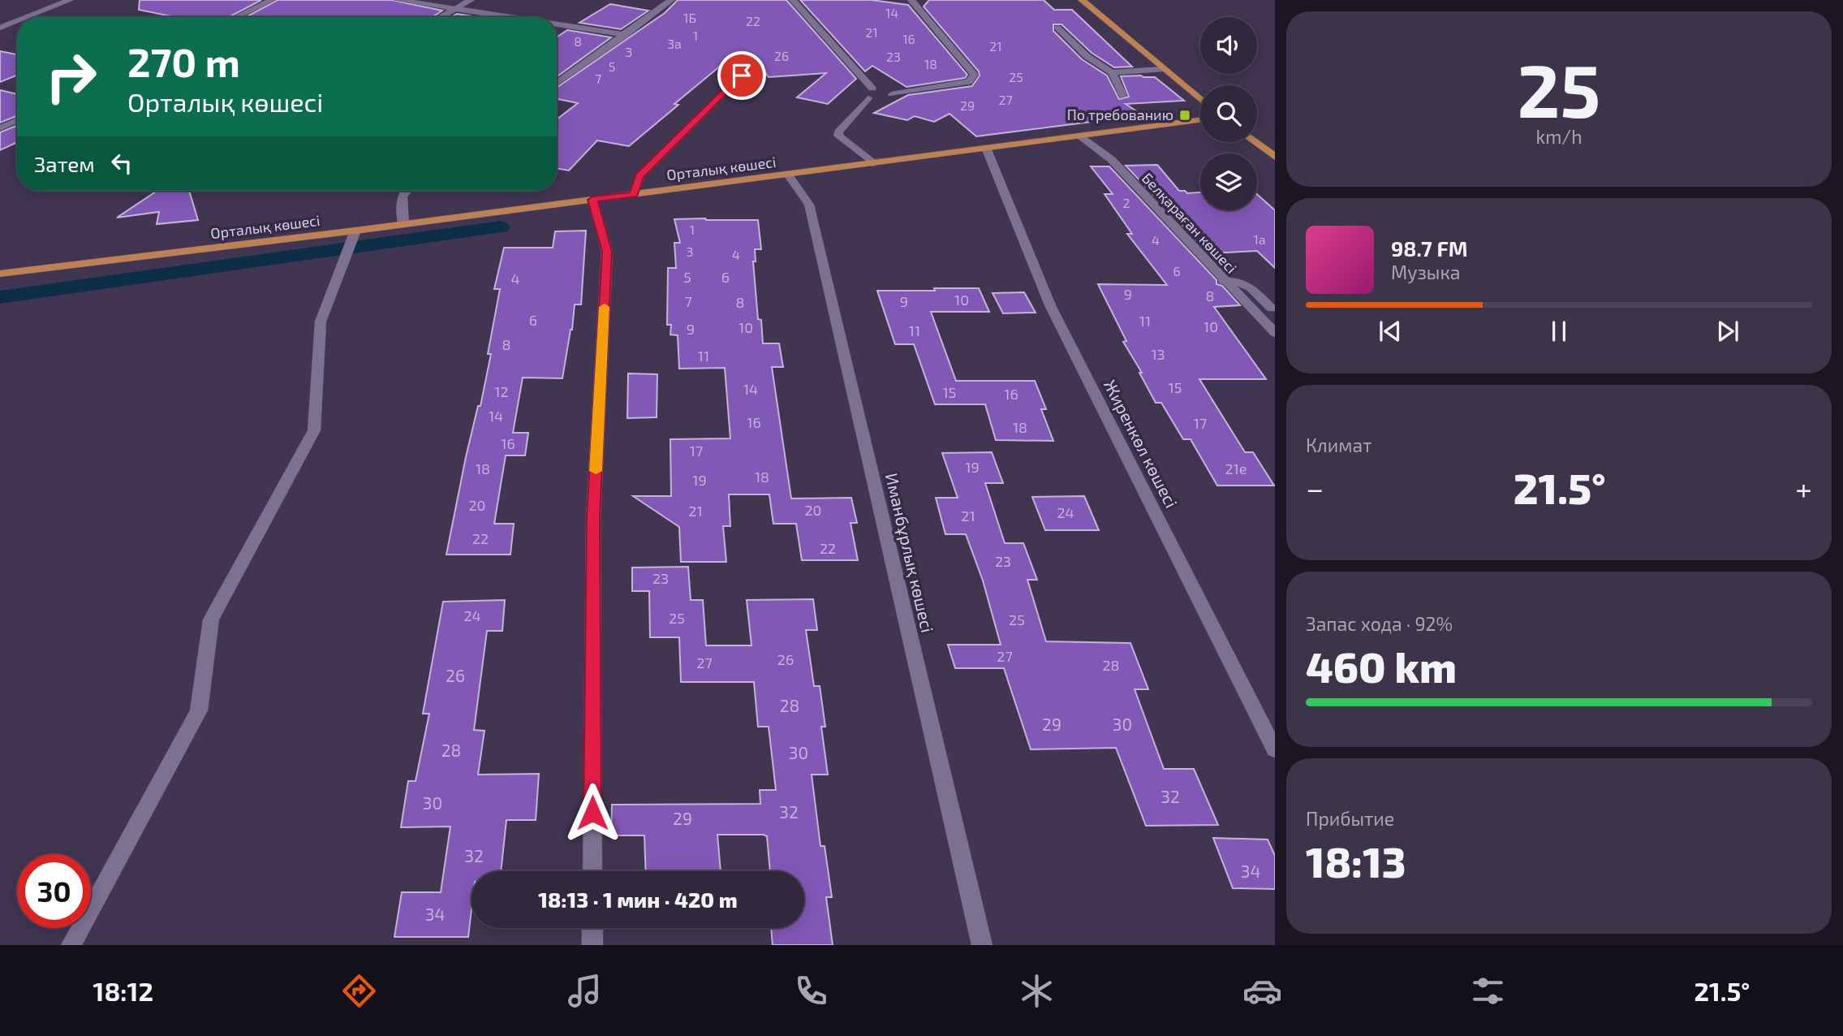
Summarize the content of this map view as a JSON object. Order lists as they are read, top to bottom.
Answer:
{
  "streets": {
    "main road": ["Орталық көшесі"],
    "street": ["Белқараған көшесі", "Жиренкөл көшесі", "Иманбұрлық көшесі"]
  },
  "crossings": [
    ["Орталық көшесі", "Белқараған көшесі"],
    ["Орталық көшесі", "Жиренкөл көшесі"],
    ["Орталық көшесі", "Иманбұрлық көшесі"]
  ],
  "places": {
    "transit": ["По требованию"]
  },
  "house_numbers": [
    "14",
    "1Б",
    "22",
    "21",
    "1",
    "16",
    "8",
    "3а",
    "21",
    "3",
    "26",
    "23",
    "18",
    "5",
    "25",
    "7",
    "27",
    "29",
    "2",
    "1",
    "1а",
    "4",
    "3",
    "4",
    "6",
    "5",
    "6",
    "4",
    "9",
    "8",
    "10",
    "7",
    "9",
    "8",
    "6",
    "11",
    "10",
    "10",
    "9",
    "11",
    "8",
    "13",
    "11",
    "15",
    "14",
    "12",
    "15",
    "16",
    "14",
    "16",
    "17",
    "18",
    "16",
    "17",
    "19",
    "18",
    "21е",
    "18",
    "19",
    "20",
    "20",
    "21",
    "24",
    "21",
    "22",
    "22",
    "23",
    "23",
    "24",
    "25",
    "25",
    "27",
    "26",
    "27",
    "28",
    "26",
    "28",
    "29",
    "30",
    "28",
    "30",
    "32",
    "30",
    "32",
    "29",
    "32",
    "34",
    "34"
  ],
  "page": {
    "tile": [
      ["25", "km/h"],
      "Климат",
      ["Запас хода · 92%", "460 km"],
      ["Прибытие", "18:13"]
    ],
    "turn": ["270 m", "Орталық көшесі"],
    "then": "Затем",
    "song": ["98.7 FM", "Музыка"],
    "heat": ["−", "21.5°", "+"],
    "limit": "30",
    "trip": "18:13 · 1 мин · 420 m",
    "tabs": ["18:12", "21.5°"]
  }
}
